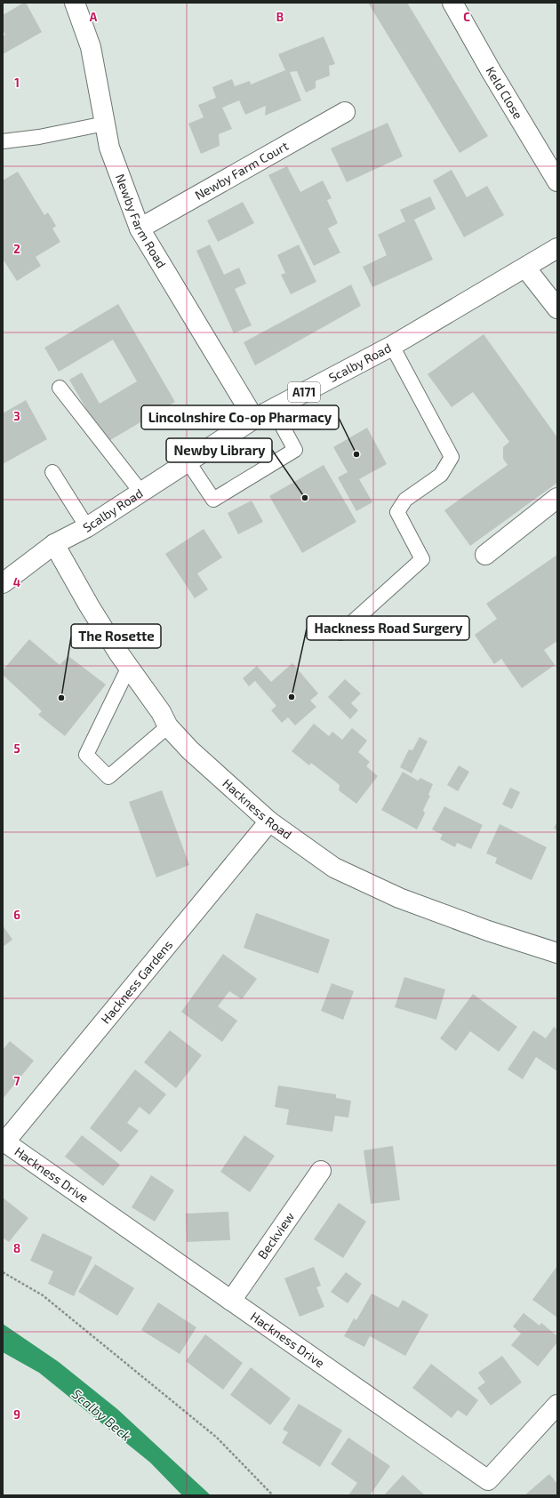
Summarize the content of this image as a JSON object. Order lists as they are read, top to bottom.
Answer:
{
  "streets": {
    "main road": [
      "Keld Close",
      "Newby Farm Court",
      "Newby Farm Road",
      "Scalby Road",
      "A171",
      "Hackness Road",
      "Hackness Gardens",
      "Hackness Drive",
      "Beckview"
    ]
  },
  "crossings": [
    ["Newby Farm Court", "Newby Farm Road"],
    ["Newby Farm Road", "Scalby Road"],
    ["Scalby Road", "Hackness Road"],
    ["Hackness Road", "Hackness Gardens"],
    ["Hackness Gardens", "Hackness Drive"],
    ["Hackness Drive", "Beckview"]
  ],
  "water": ["Scalby Beck"],
  "places": [
    "Lincolnshire Co-op Pharmacy",
    "Newby Library",
    "Hackness Road Surgery",
    "The Rosette"
  ],
  "grid": {
    "columns": ["A", "B", "C"],
    "rows": [
      "1",
      "2",
      "3",
      "4",
      "5",
      "6",
      "7",
      "8",
      "9"
    ]
  }
}
